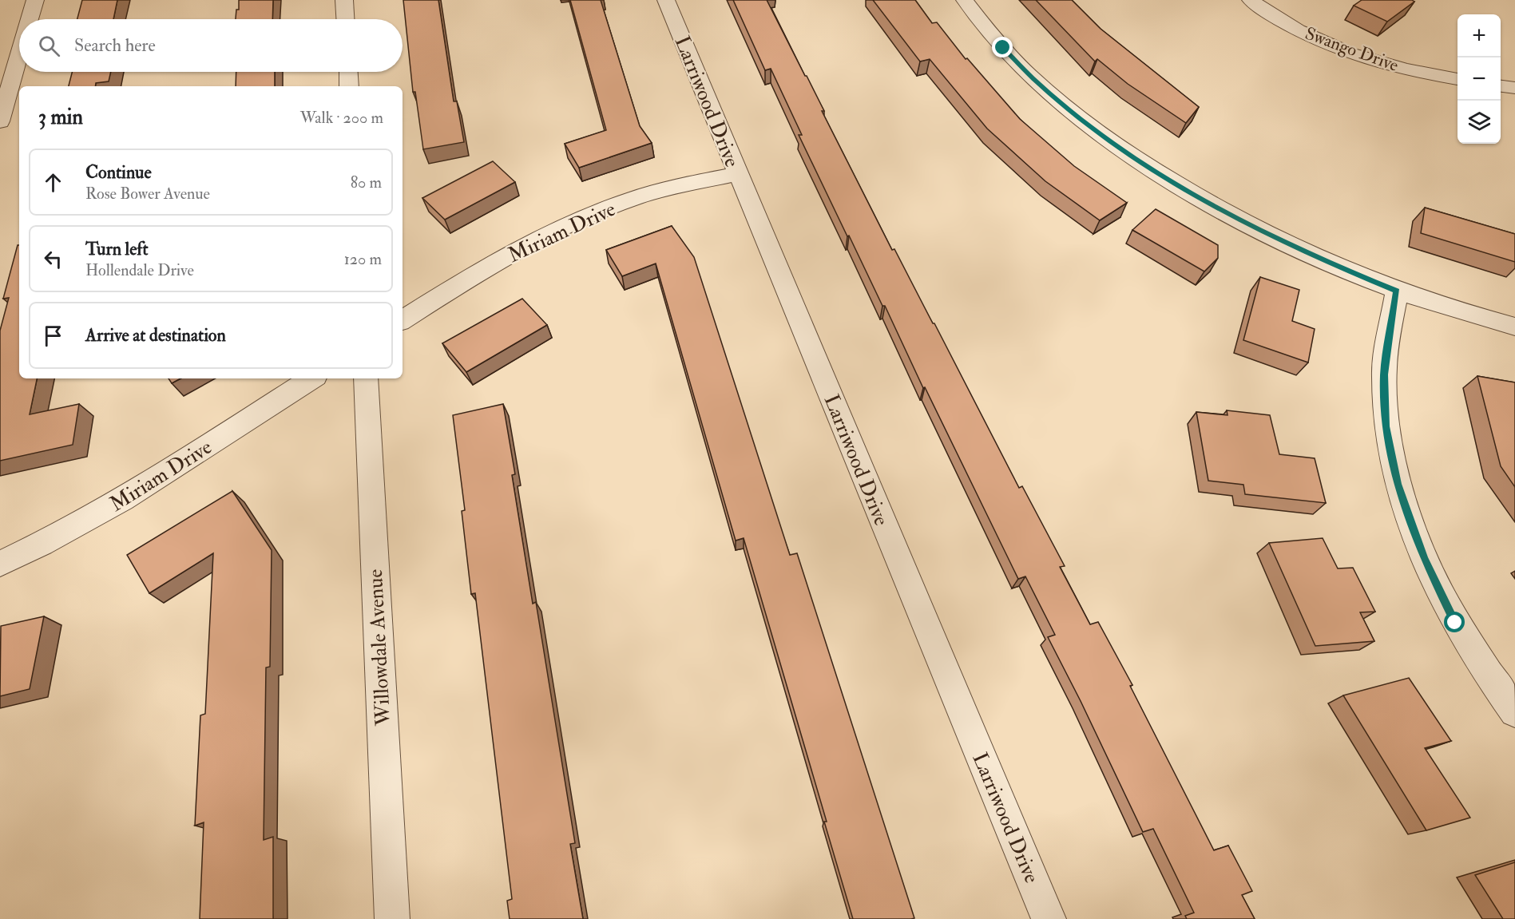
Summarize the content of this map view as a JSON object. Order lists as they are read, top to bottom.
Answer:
{
  "streets": {
    "street": [
      "Swango Drive",
      "Larriwood Drive",
      "Miriam Drive",
      "Willowdale Avenue"
    ]
  },
  "crossings": [
    ["Larriwood Drive", "Miriam Drive"]
  ],
  "page": {
    "map_buttons": ["+", "−"],
    "search": "Search here",
    "heading": ["3 min", "Walk · 200 m"],
    "list": [
      ["Continue", "Rose Bower Avenue", "80 m"],
      ["Turn left", "Hollendale Drive", "120 m"],
      "Arrive at destination"
    ]
  }
}
